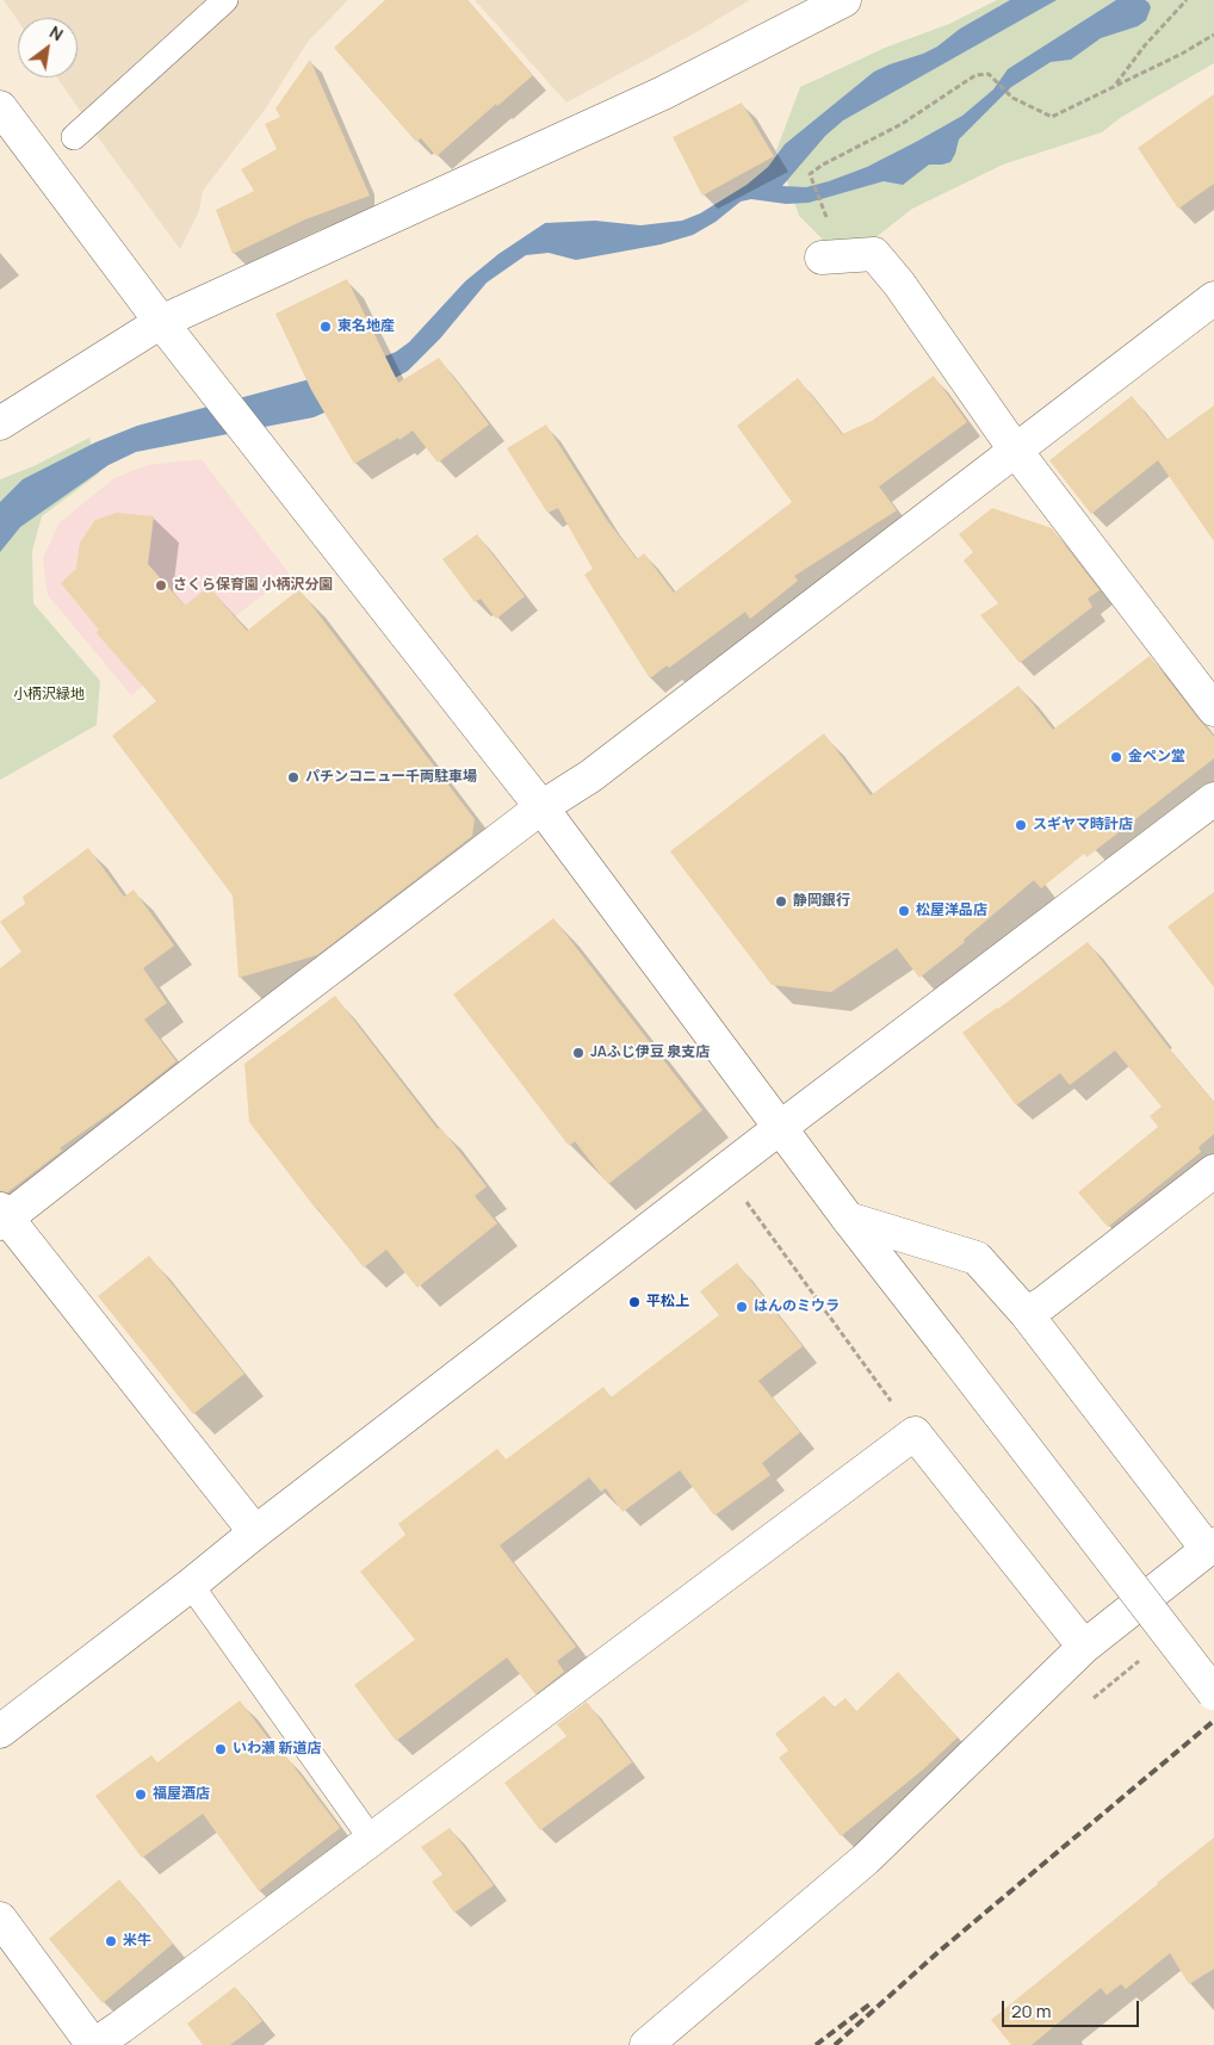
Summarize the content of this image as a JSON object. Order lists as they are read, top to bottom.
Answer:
{
  "parks": ["小柄沢緑地"],
  "places": [
    "東名地産",
    "さくら保育園 小柄沢分園",
    "金ペン堂",
    "パチンコニュー千両駐車場",
    "スギヤマ時計店",
    "静岡銀行",
    "松屋洋品店",
    "JAふじ伊豆 泉支店",
    "平松上",
    "はんのミウラ",
    "いわ瀬 新道店",
    "福屋酒店",
    "米牛"
  ],
  "scale_bar": "20 m",
  "north": "top right"
}
